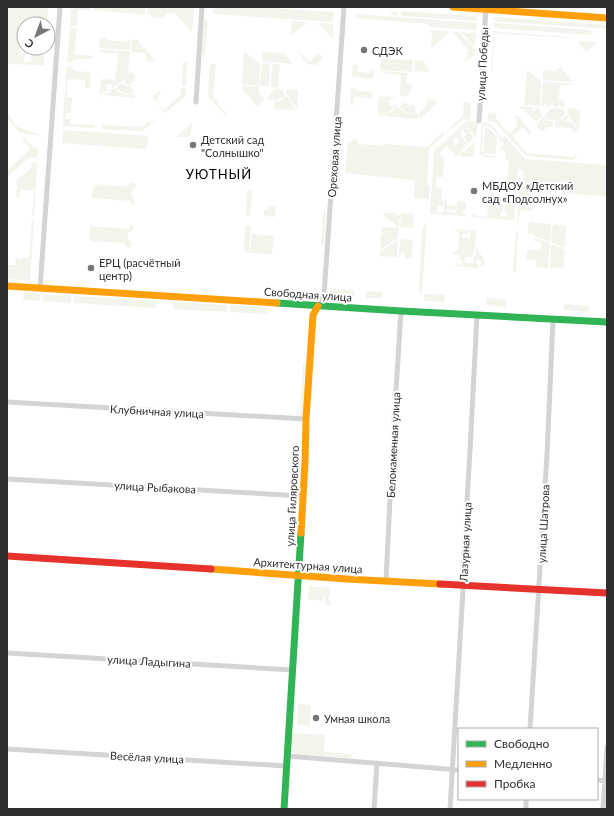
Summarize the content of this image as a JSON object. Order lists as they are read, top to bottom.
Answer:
{
  "streets": {
    "street": [
      "улица Победы",
      "Ореховая улица",
      "Свободная улица",
      "Клубничная улица",
      "Белокаменная улица",
      "улица Рыбакова",
      "улица Гиляровского",
      "улица Шатрова",
      "Лазурная улица",
      "Архитектурная улица",
      "улица Ладыгина",
      "Весёлая улица"
    ]
  },
  "crossings": [
    ["Ореховая улица", "Свободная улица"],
    ["Ореховая улица", "улица Гиляровского"],
    ["Свободная улица", "Белокаменная улица"],
    ["Свободная улица", "улица Гиляровского"],
    ["Свободная улица", "улица Шатрова"],
    ["Свободная улица", "Лазурная улица"],
    ["Клубничная улица", "улица Гиляровского"],
    ["Белокаменная улица", "Архитектурная улица"],
    ["улица Рыбакова", "улица Гиляровского"],
    ["улица Гиляровского", "Архитектурная улица"],
    ["улица Гиляровского", "улица Ладыгина"],
    ["улица Гиляровского", "Весёлая улица"],
    ["улица Шатрова", "Архитектурная улица"],
    ["Лазурная улица", "Архитектурная улица"]
  ],
  "districts": ["УЮТНЫЙ"],
  "places": [
    "СДЭК",
    "Детский сад \"Солнышко\"",
    "МБДОУ «Детский сад «Подсолнух»",
    "ЕРЦ (расчётный центр)",
    "Умная школа"
  ],
  "legend": ["Свободно", "Медленно", "Пробка"],
  "north": "bottom left"
}
